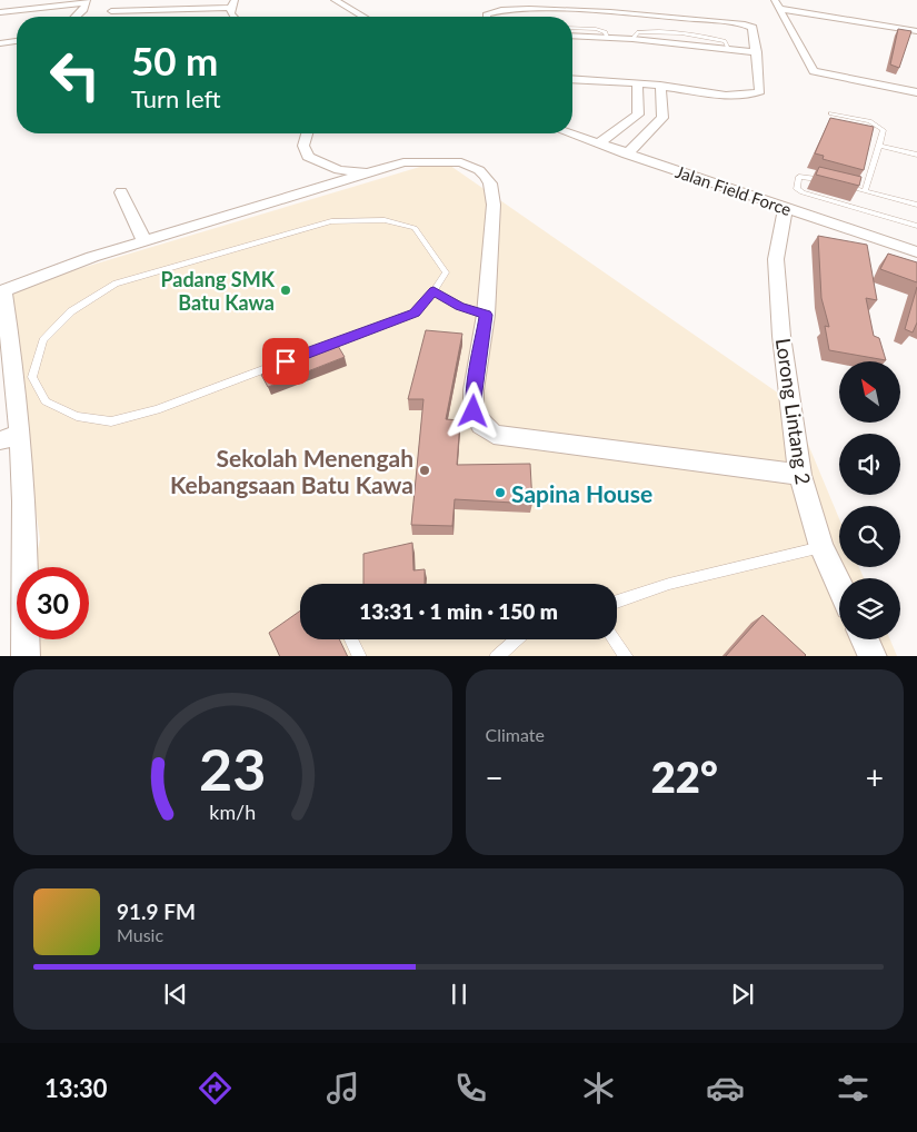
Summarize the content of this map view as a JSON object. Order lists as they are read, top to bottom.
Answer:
{
  "streets": {
    "street": ["Jalan Field Force", "Lorong Lintang 2"]
  },
  "crossings": [
    ["Jalan Field Force", "Lorong Lintang 2"]
  ],
  "places": ["Padang SMK Batu Kawa", "Sekolah Menengah Kebangsaan Batu Kawa", "Sapina House"],
  "north": "top left",
  "page": {
    "turn": ["50 m", "Turn left"],
    "limit": "30",
    "trip": "13:31 · 1 min · 150 m",
    "tile": "Climate",
    "heat": ["−", "22°", "+"],
    "song": ["91.9 FM", "Music"],
    "tabs": "13:30",
    "gauge": ["23", "km/h"]
  }
}
